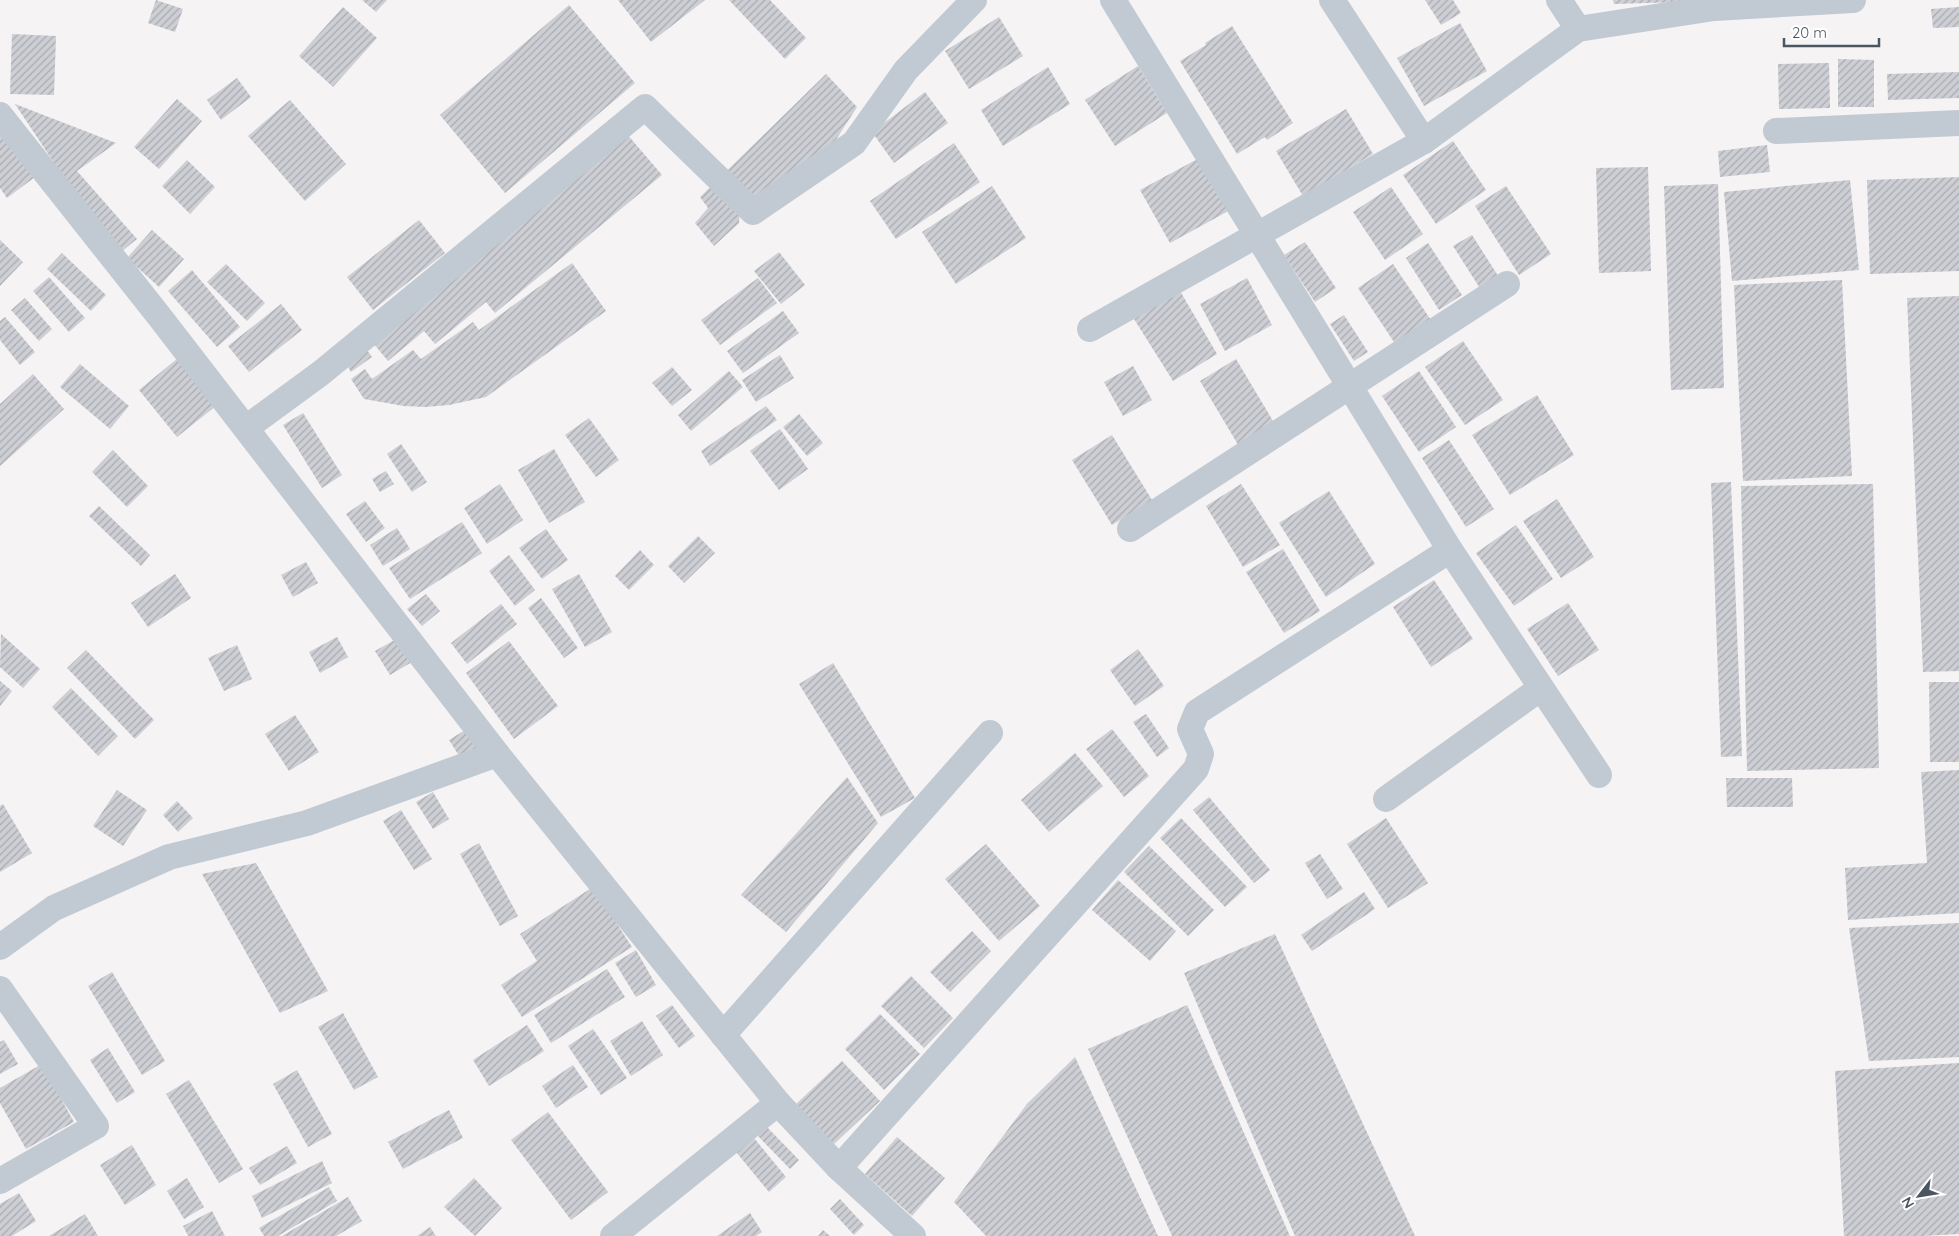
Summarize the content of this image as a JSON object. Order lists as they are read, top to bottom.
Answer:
{
  "scale_bar": "20 m",
  "north": "bottom left"
}
